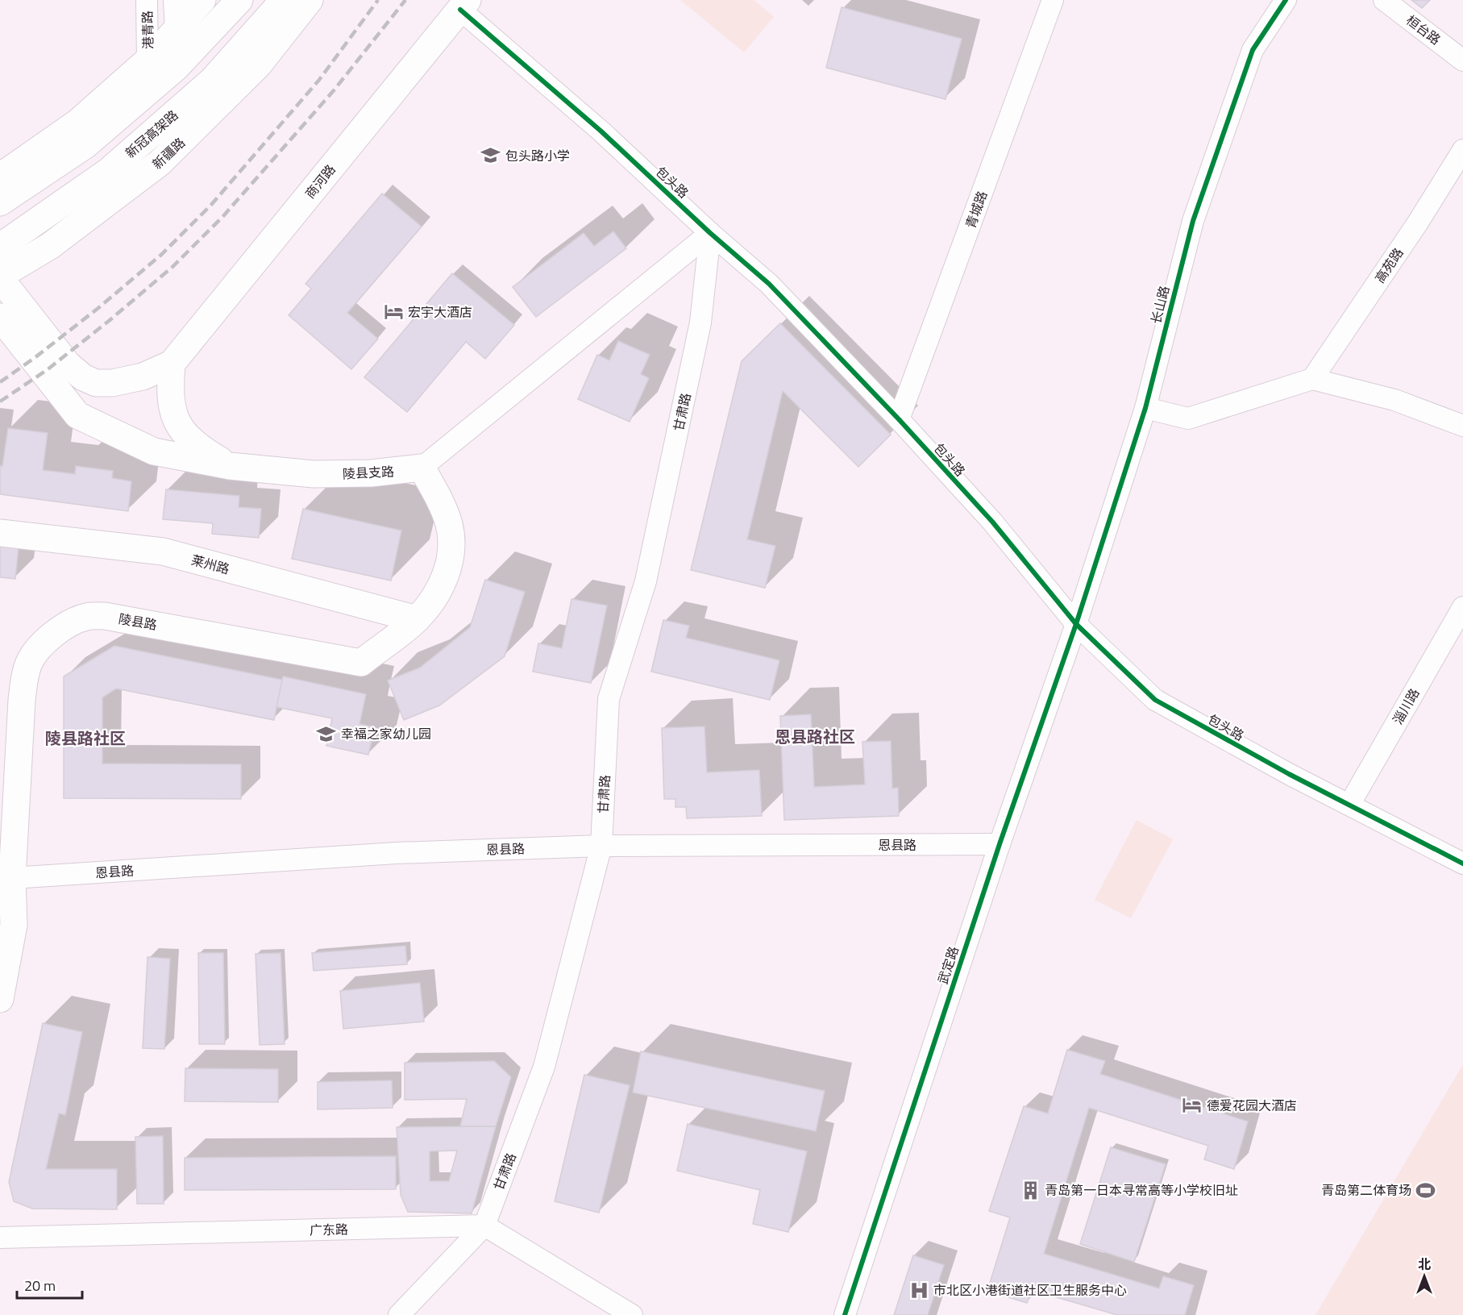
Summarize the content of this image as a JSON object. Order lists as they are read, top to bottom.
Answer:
{
  "streets": {
    "main road": [
      "新冠高架路",
      "新疆路",
      "商河路",
      "陵县支路",
      "莱州路",
      "陵县路"
    ],
    "street": [
      "港青路",
      "桓台路",
      "包头路",
      "青城路",
      "高苑路",
      "长山路",
      "甘肃路",
      "淄川路",
      "恩县路",
      "武定路",
      "广东路"
    ]
  },
  "crossings": [
    ["商河路", "包头路"],
    ["包头路", "青城路"],
    ["包头路", "长山路"],
    ["包头路", "甘肃路"],
    ["包头路", "淄川路"],
    ["包头路", "武定路"],
    ["长山路", "武定路"],
    ["甘肃路", "恩县路"],
    ["甘肃路", "广东路"],
    ["陵县支路", "陵县路"],
    ["莱州路", "陵县路"],
    ["陵县路", "恩县路"],
    ["恩县路", "武定路"]
  ],
  "districts": ["恩县路社区", "陵县路社区"],
  "places": {
    "school or university": ["包头路小学", "幸福之家幼儿园"],
    "hotel": ["宏宇大酒店", "德爱花园大酒店"],
    "building": ["青岛第一日本寻常高等小学校旧址"],
    "sports": ["青岛第二体育场"],
    "hospital": ["市北区小港街道社区卫生服务中心"]
  },
  "scale_bar": "20 m",
  "north": "top"
}
